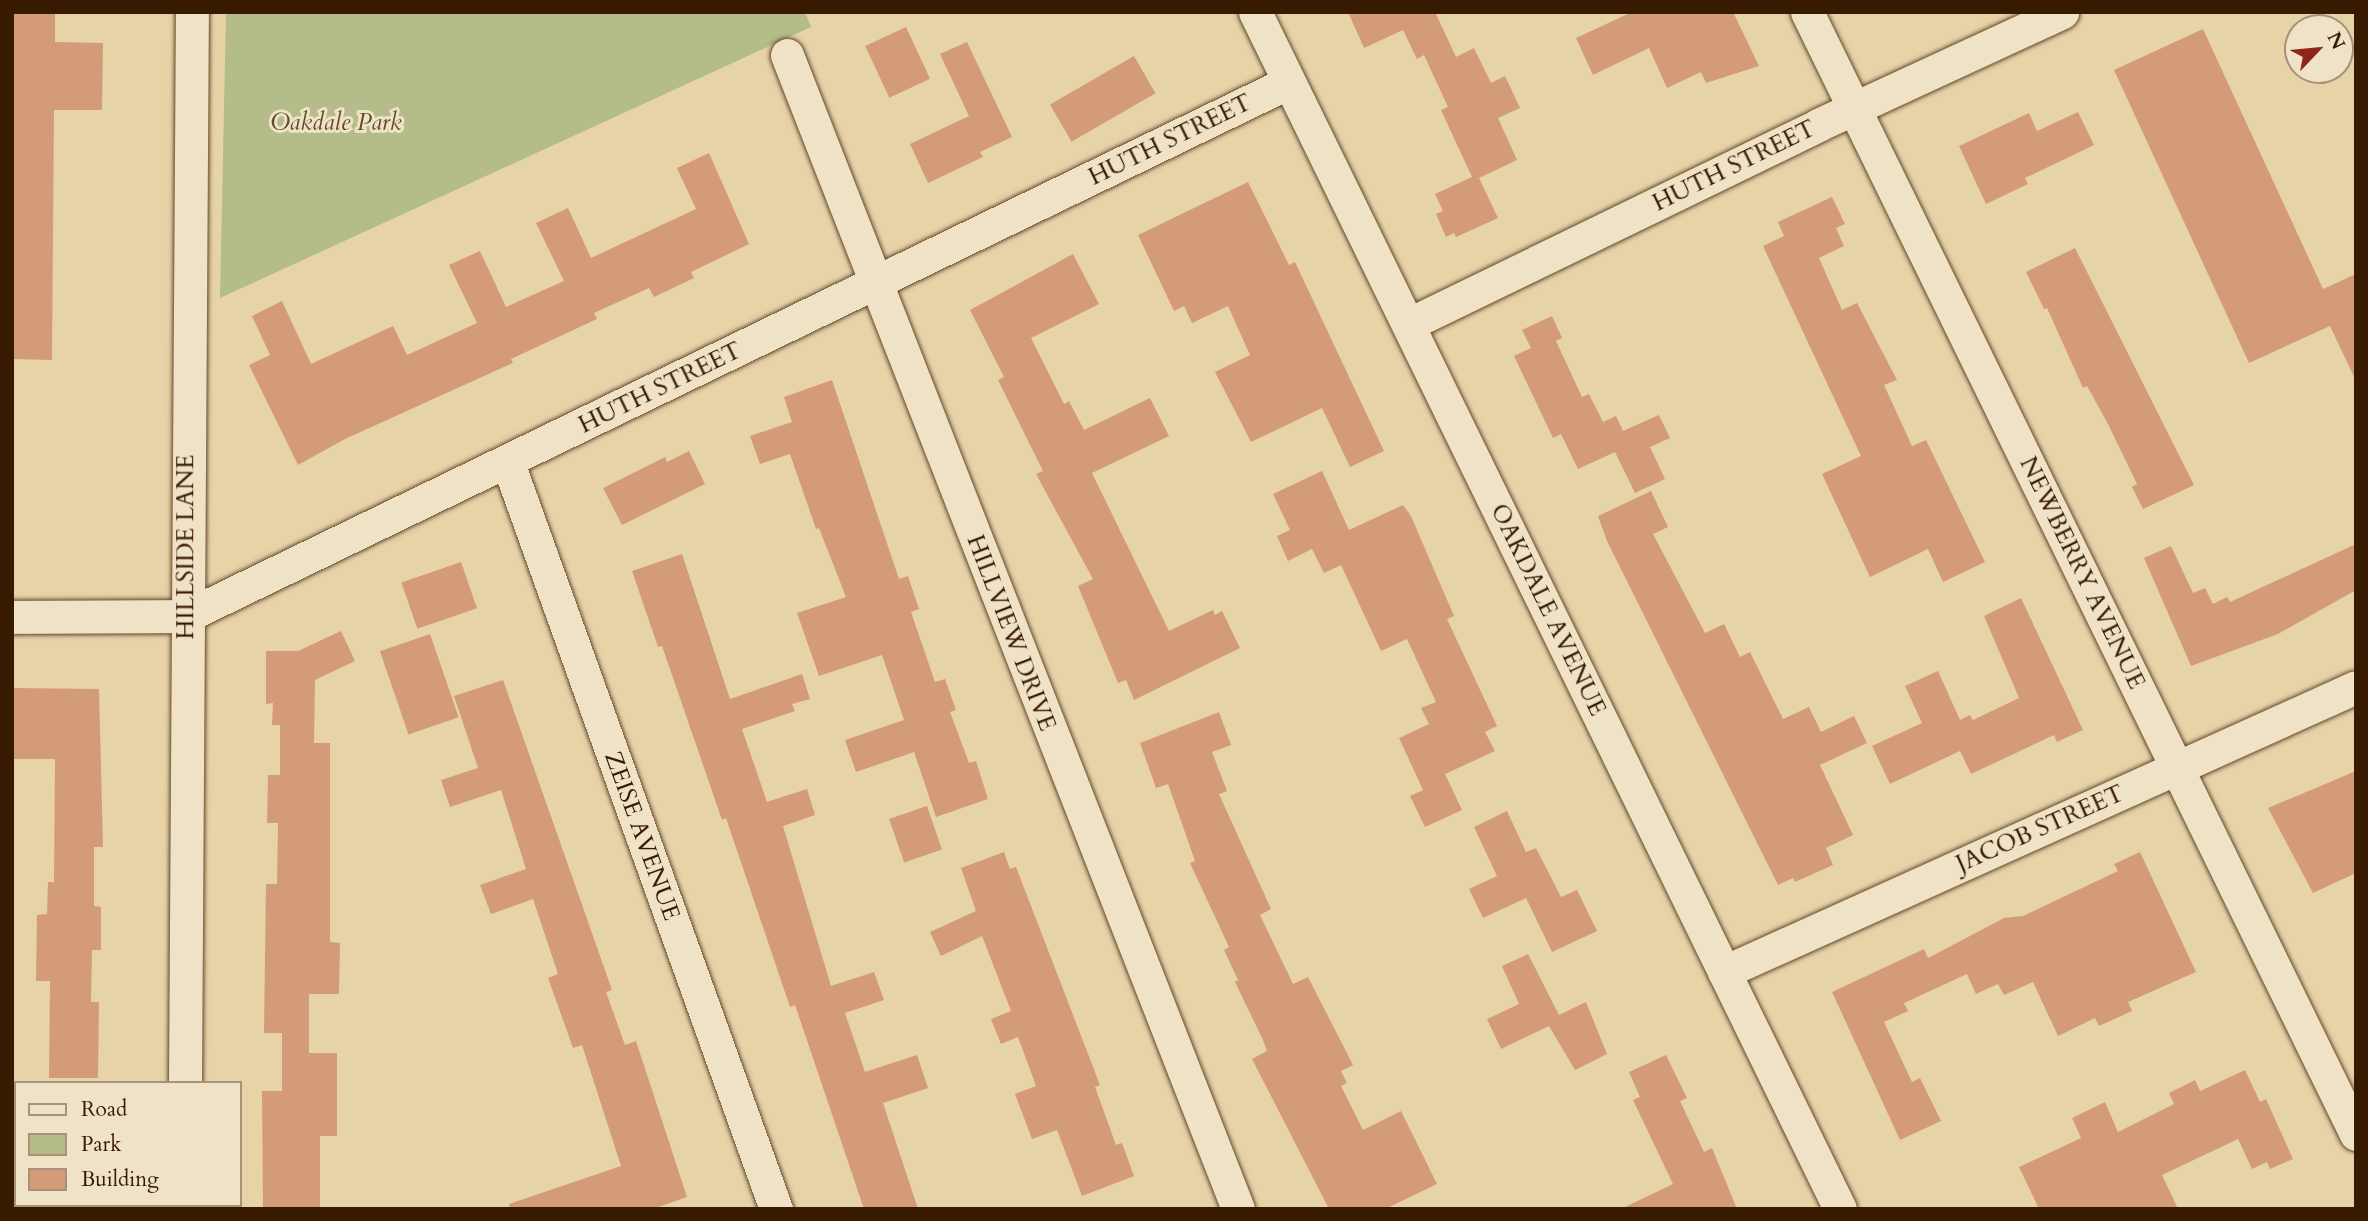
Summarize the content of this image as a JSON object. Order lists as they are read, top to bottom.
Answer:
{
  "streets": {
    "street": [
      "HUTH STREET",
      "HILLSIDE LANE",
      "NEWBERRY AVENUE",
      "OAKDALE AVENUE",
      "HILLVIEW DRIVE",
      "JACOB STREET",
      "ZEISE AVENUE"
    ]
  },
  "crossings": [
    ["HUTH STREET", "HILLSIDE LANE"],
    ["HUTH STREET", "NEWBERRY AVENUE"],
    ["HUTH STREET", "OAKDALE AVENUE"],
    ["HUTH STREET", "HILLVIEW DRIVE"],
    ["HUTH STREET", "ZEISE AVENUE"],
    ["NEWBERRY AVENUE", "JACOB STREET"],
    ["OAKDALE AVENUE", "JACOB STREET"]
  ],
  "parks": ["Oakdale Park"],
  "legend": ["Road", "Park", "Building"],
  "north": "top right"
}
